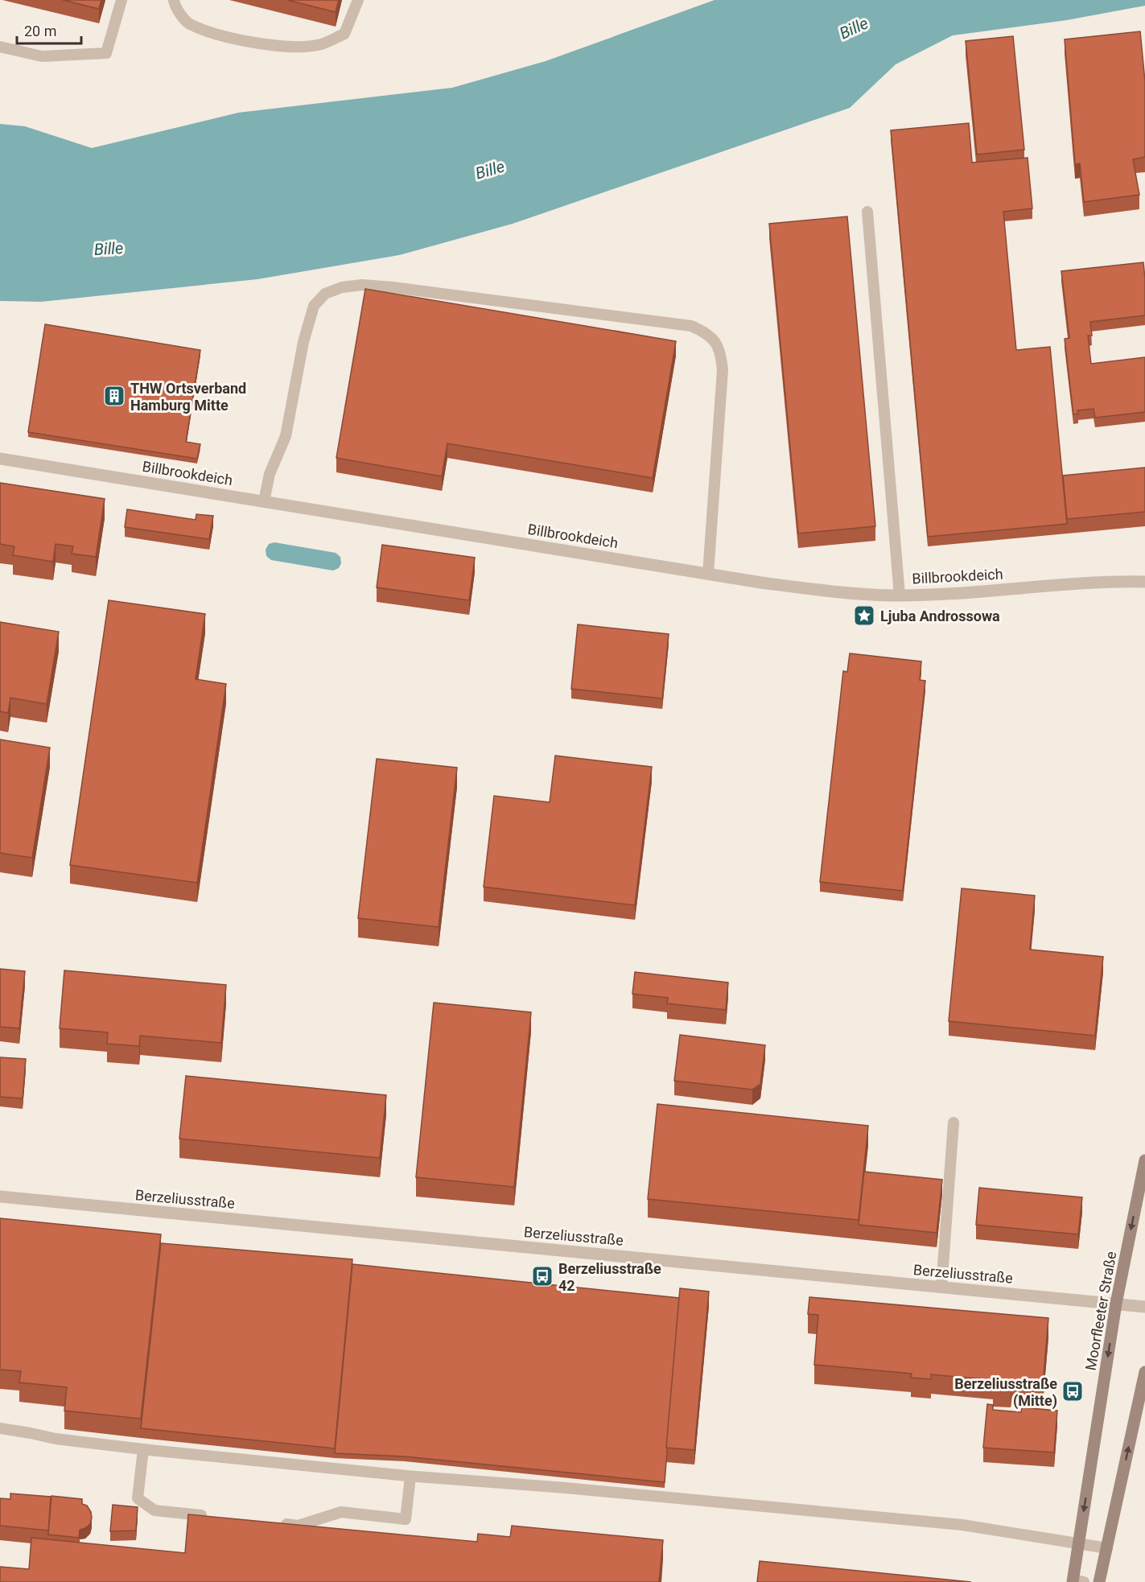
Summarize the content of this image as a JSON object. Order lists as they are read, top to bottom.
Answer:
{
  "streets": {
    "main road": ["Moorfleeter Straße"],
    "street": ["Billbrookdeich", "Berzeliusstraße"]
  },
  "crossings": [
    ["Berzeliusstraße", "Moorfleeter Straße"]
  ],
  "water": ["Bille"],
  "places": {
    "building": ["THW Ortsverband Hamburg Mitte"],
    "place": ["Ljuba Androssowa"],
    "bus stop": ["Berzeliusstraße 42", "Berzeliusstraße (Mitte)"]
  },
  "scale_bar": "20 m"
}
